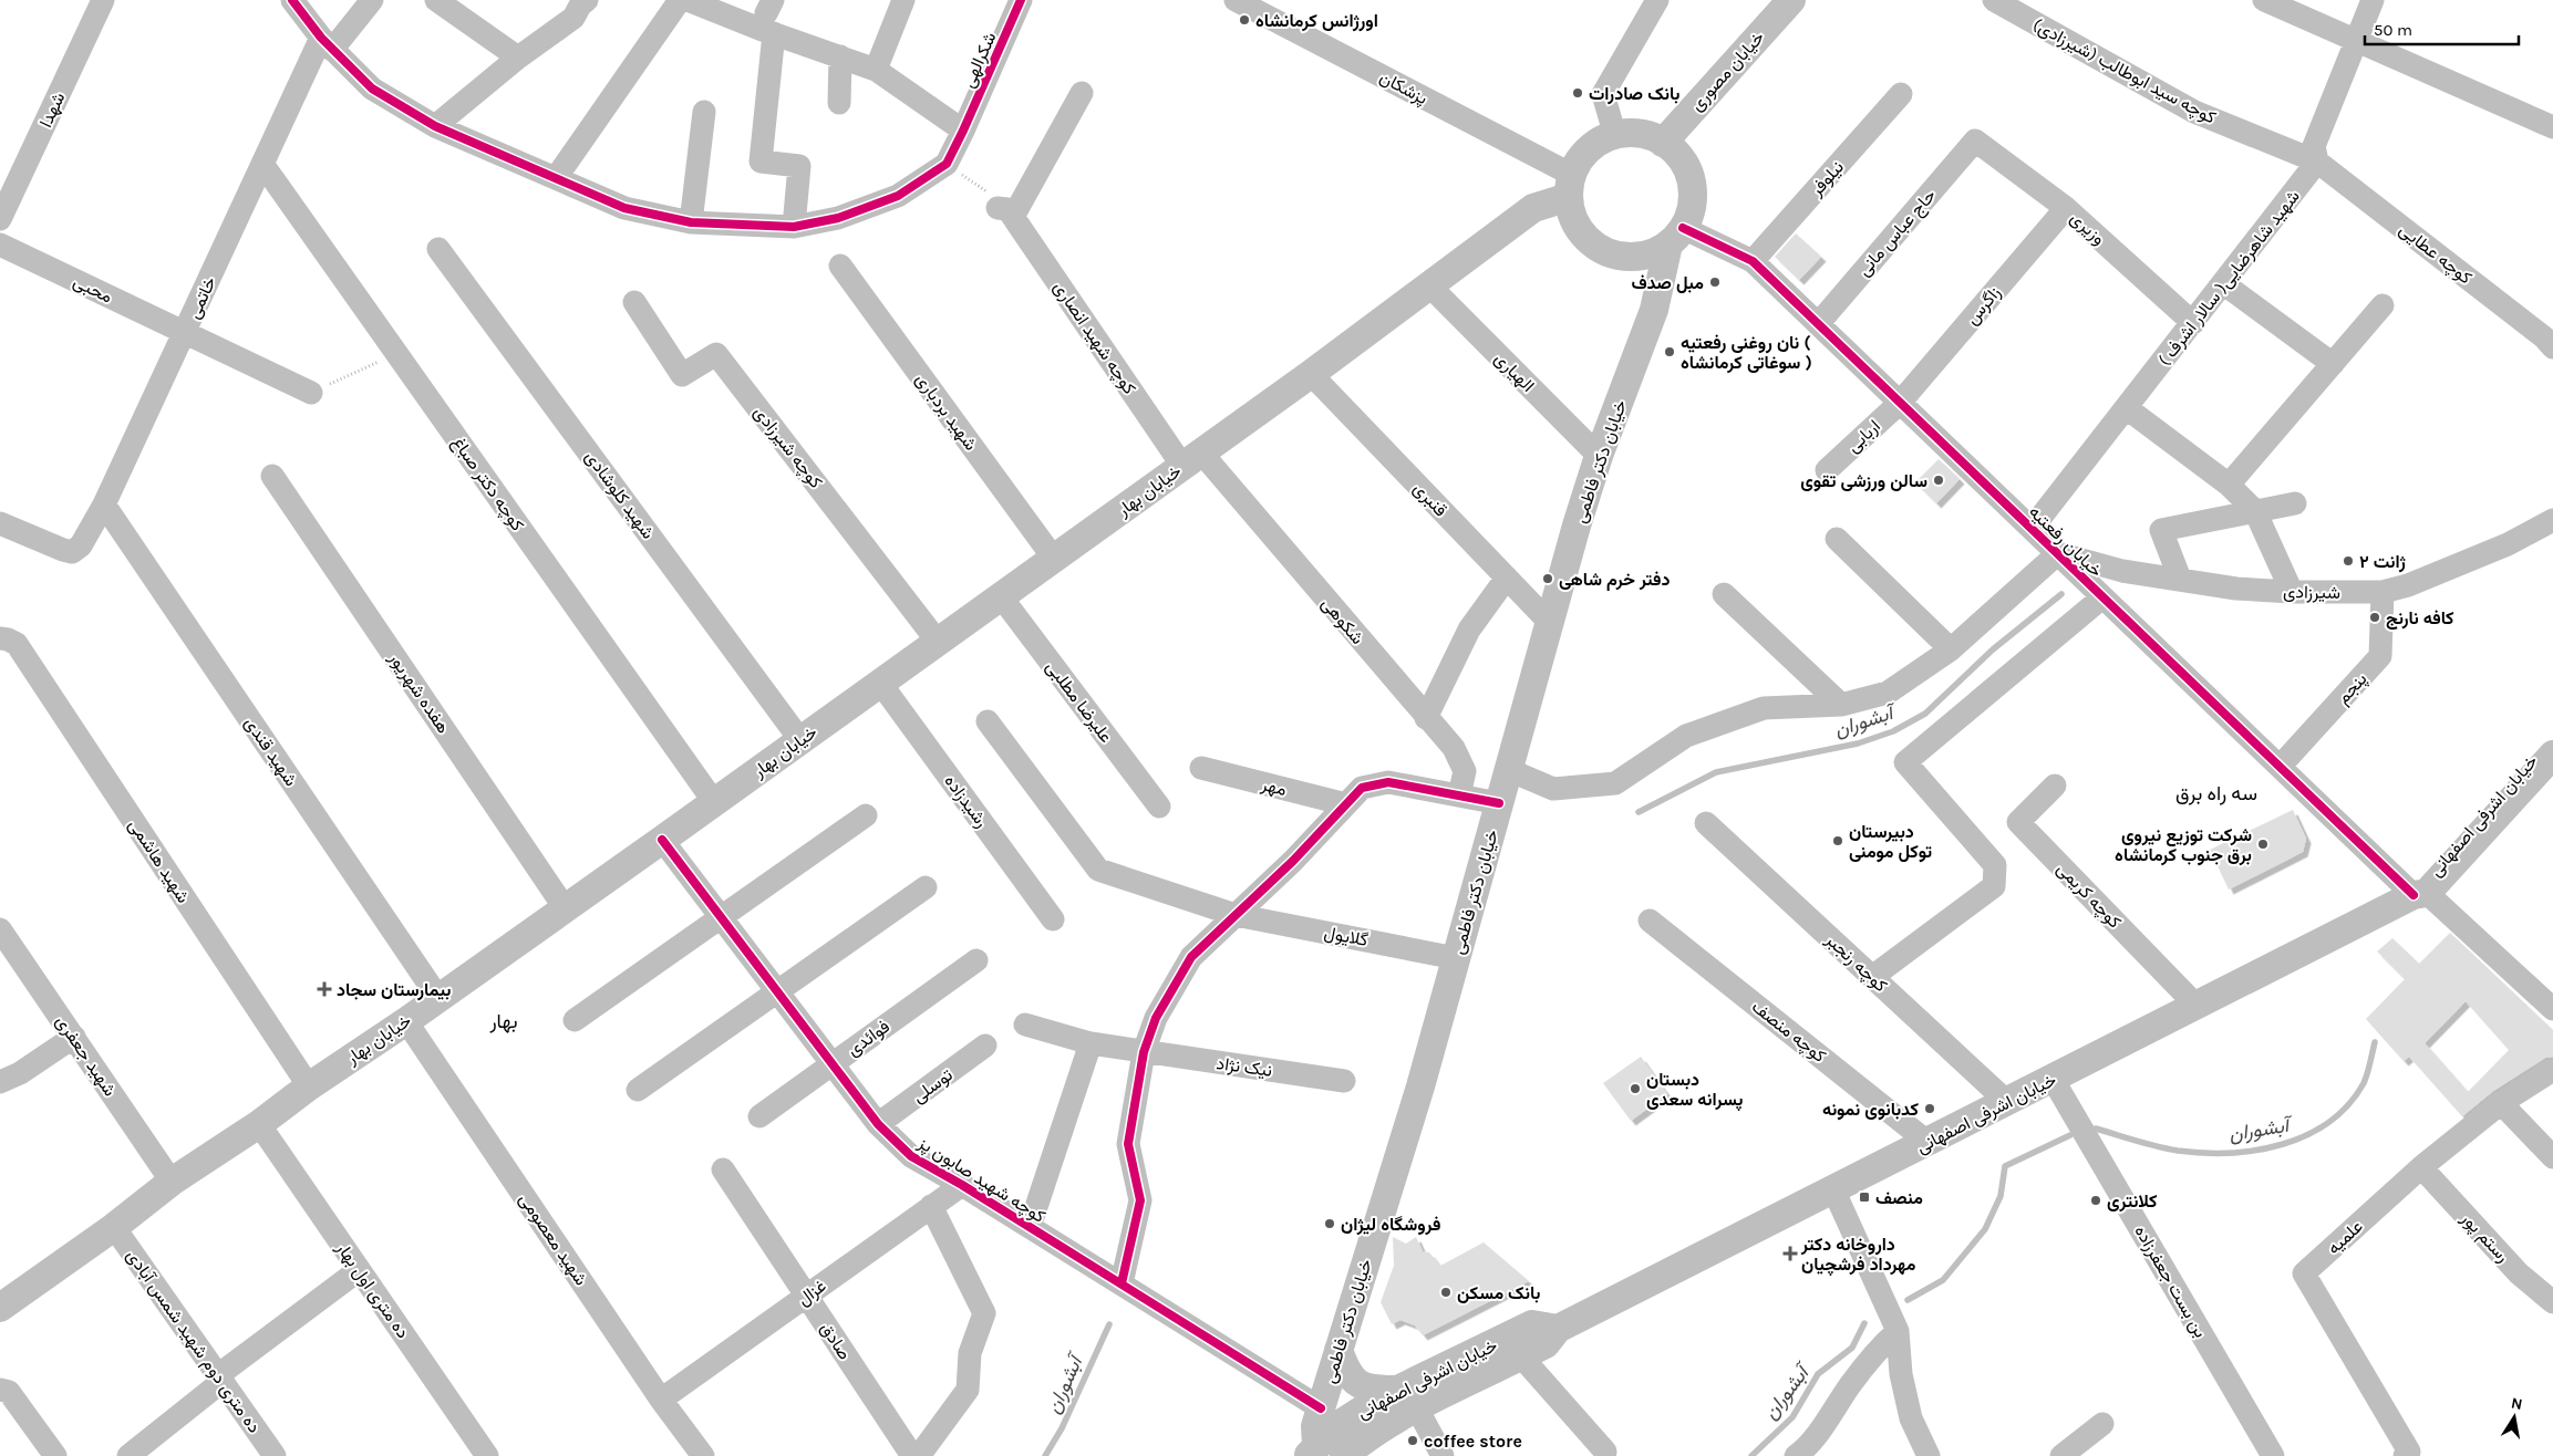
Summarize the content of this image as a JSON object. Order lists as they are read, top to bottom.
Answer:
{
  "streets": {
    "main road": [
      "خیابان مصوری",
      "خیابان دکتر فاطمی",
      "خیابان بهار",
      "خیابان اشرفی اصفهانی"
    ],
    "street": [
      "شکرالهی",
      "کوچه سید ابوطالب (شیرزادی)",
      "پزشکان",
      "شهدا",
      "نیلوفر",
      "وزیری",
      "حاج عباس مانی",
      "کوچه عطایی",
      "شهید شاهرضایی( سالار اشرف )",
      "محبی",
      "خاتمی",
      "زاگرس",
      "کوچه شهید انصاری",
      "الهیاری",
      "شهید بردباری",
      "اربابی",
      "کوچه شیرزادی",
      "کوچه دکتر صباغ",
      "شهید کلوشادی",
      "قنبری",
      "خیابان رفعتیه",
      "شیرزادی",
      "شکوهی",
      "پنجم",
      "هفده شهریور",
      "علیرضا مطلبی",
      "شهید قندی",
      "مهر",
      "رشیدزاده",
      "شهید هاشمی",
      "کوچه کریمی",
      "گلایول",
      "کوچه رنجبر",
      "کوچه منصف",
      "فوائدی",
      "شهید جعفری",
      "نیک نژاد",
      "توسلی",
      "کوچه شهید صابون پز",
      "علمیه",
      "رستم پور",
      "شهید معصومی",
      "بن بست جعفرزاده",
      "ده متری اول بهار",
      "غزال",
      "ده متری دوم شهید شمس آبادی",
      "صادق"
    ]
  },
  "crossings": [
    ["خیابان مصوری", "پزشکان"],
    ["خیابان مصوری", "خیابان دکتر فاطمی"],
    ["خیابان مصوری", "خیابان بهار"],
    ["خیابان مصوری", "خیابان رفعتیه"],
    ["کوچه سید ابوطالب (شیرزادی)", "کوچه عطایی"],
    ["کوچه سید ابوطالب (شیرزادی)", "شهید شاهرضایی( سالار اشرف )"],
    ["پزشکان", "خیابان دکتر فاطمی"],
    ["پزشکان", "خیابان بهار"],
    ["پزشکان", "خیابان رفعتیه"],
    ["نیلوفر", "خیابان رفعتیه"],
    ["وزیری", "حاج عباس مانی"],
    ["وزیری", "شهید شاهرضایی( سالار اشرف )"],
    ["وزیری", "زاگرس"],
    ["حاج عباس مانی", "خیابان رفعتیه"],
    ["کوچه عطایی", "شهید شاهرضایی( سالار اشرف )"],
    ["شهید شاهرضایی( سالار اشرف )", "خیابان رفعتیه"],
    ["محبی", "خاتمی"],
    ["خاتمی", "کوچه دکتر صباغ"],
    ["خاتمی", "شهید قندی"],
    ["زاگرس", "اربابی"],
    ["زاگرس", "خیابان رفعتیه"],
    ["کوچه شهید انصاری", "خیابان بهار"],
    ["کوچه شهید انصاری", "شکوهی"],
    ["الهیاری", "خیابان دکتر فاطمی"],
    ["الهیاری", "خیابان بهار"],
    ["شهید بردباری", "خیابان بهار"],
    ["اربابی", "خیابان رفعتیه"],
    ["کوچه شیرزادی", "خیابان بهار"],
    ["خیابان دکتر فاطمی", "خیابان بهار"],
    ["خیابان دکتر فاطمی", "قنبری"],
    ["خیابان دکتر فاطمی", "خیابان رفعتیه"],
    ["خیابان دکتر فاطمی", "خیابان اشرفی اصفهانی"],
    ["خیابان دکتر فاطمی", "گلایول"],
    ["خیابان دکتر فاطمی", "کوچه شهید صابون پز"],
    ["کوچه دکتر صباغ", "خیابان بهار"],
    ["خیابان بهار", "شهید کلوشادی"],
    ["خیابان بهار", "قنبری"],
    ["خیابان بهار", "خیابان رفعتیه"],
    ["خیابان بهار", "شکوهی"],
    ["خیابان بهار", "هفده شهریور"],
    ["خیابان بهار", "علیرضا مطلبی"],
    ["خیابان بهار", "شهید قندی"],
    ["خیابان بهار", "رشیدزاده"],
    ["خیابان بهار", "شهید هاشمی"],
    ["خیابان بهار", "شهید جعفری"],
    ["خیابان بهار", "کوچه شهید صابون پز"],
    ["خیابان بهار", "شهید معصومی"],
    ["خیابان بهار", "ده متری اول بهار"],
    ["خیابان بهار", "ده متری دوم شهید شمس آبادی"],
    ["خیابان رفعتیه", "شیرزادی"],
    ["خیابان رفعتیه", "پنجم"],
    ["خیابان رفعتیه", "خیابان اشرفی اصفهانی"],
    ["شیرزادی", "پنجم"],
    ["خیابان اشرفی اصفهانی", "کوچه کریمی"],
    ["خیابان اشرفی اصفهانی", "کوچه رنجبر"],
    ["خیابان اشرفی اصفهانی", "کوچه منصف"],
    ["خیابان اشرفی اصفهانی", "بن بست جعفرزاده"],
    ["فوائدی", "کوچه شهید صابون پز"],
    ["توسلی", "کوچه شهید صابون پز"],
    ["کوچه شهید صابون پز", "غزال"],
    ["علمیه", "رستم پور"],
    ["شهید معصومی", "غزال"],
    ["غزال", "صادق"]
  ],
  "districts": ["سه راه برق", "بهار"],
  "water": ["آبشوران"],
  "places": {
    "other": [
      "اورژانس کرمانشاه",
      "بانک صادرات",
      "مبل صدف",
      "نان روغنی رفعتیه ( سوغاتی کرمانشاه )",
      "سالن ورزشی تقوی",
      "ژانت ۲",
      "دفتر خرم شاهی",
      "کافه نارنج",
      "دبیرستان توکل مومنی",
      "شرکت توزیع نیروی برق جنوب کرمانشاه",
      "دبستان پسرانه سعدی",
      "کدبانوی نمونه",
      "کلانتری",
      "فروشگاه لیژان",
      "بانک مسکن",
      "coffee store"
    ],
    "health": ["بیمارستان سجاد", "داروخانه دکتر مهرداد فرشچیان"],
    "transit": ["منصف"]
  },
  "scale_bar": "50 m",
  "north": "top"
}
